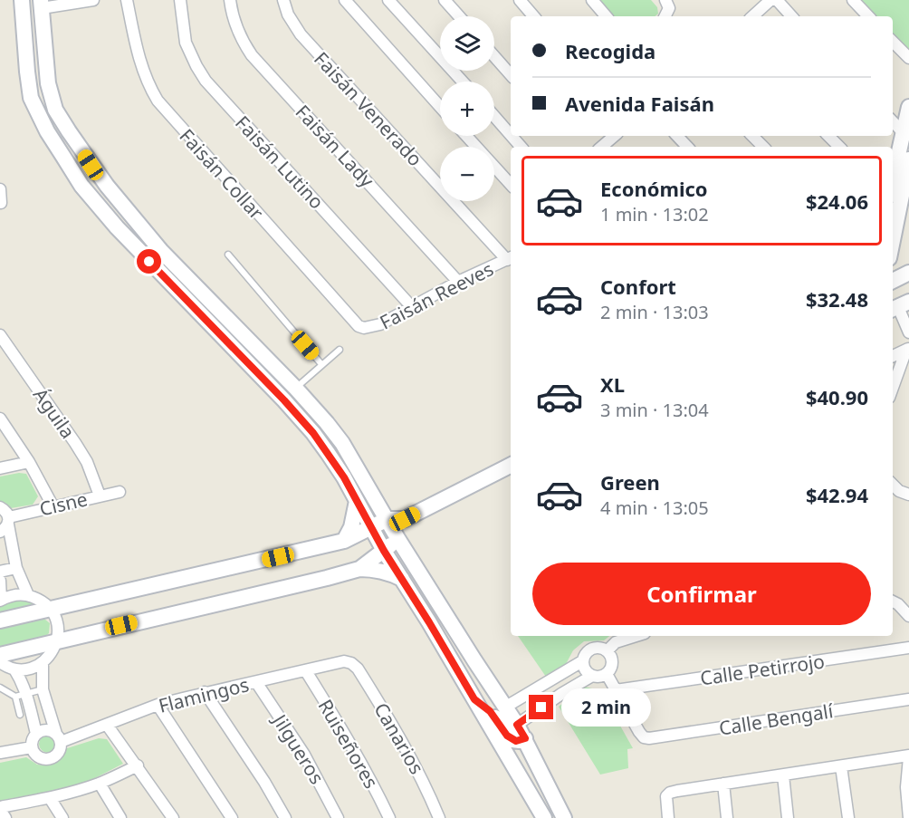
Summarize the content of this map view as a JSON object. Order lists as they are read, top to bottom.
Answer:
{
  "streets": {
    "street": [
      "Faisán Venerado",
      "Faisán Lady",
      "Faisán Lutino",
      "Faisán Collar",
      "Faisán Reeves",
      "Águila",
      "Cisne",
      "Calle Petirrojo",
      "Flamingos",
      "Calle Bengalí",
      "Canarios",
      "Ruiseñores",
      "Jilgueros"
    ]
  },
  "crossings": [
    ["Faisán Venerado", "Faisán Reeves"],
    ["Faisán Lady", "Faisán Reeves"],
    ["Faisán Lutino", "Faisán Reeves"],
    ["Faisán Collar", "Faisán Reeves"],
    ["Águila", "Cisne"],
    ["Calle Petirrojo", "Calle Bengalí"],
    ["Flamingos", "Canarios"],
    ["Flamingos", "Ruiseñores"],
    ["Flamingos", "Jilgueros"]
  ],
  "page": {
    "map_buttons": ["+", "−"],
    "banner": ["Recogida", "Avenida Faisán"],
    "list": [
      {
        "name": "Económico",
        "note": "1 min · 13:02",
        "value": "$24.06"
      },
      {
        "name": "Confort",
        "note": "2 min · 13:03",
        "value": "$32.48"
      },
      {
        "name": "XL",
        "note": "3 min · 13:04",
        "value": "$40.90"
      },
      {
        "name": "Green",
        "note": "4 min · 13:05",
        "value": "$42.94"
      }
    ],
    "buttons": "Confirmar",
    "bubble": "2 min"
  }
}
